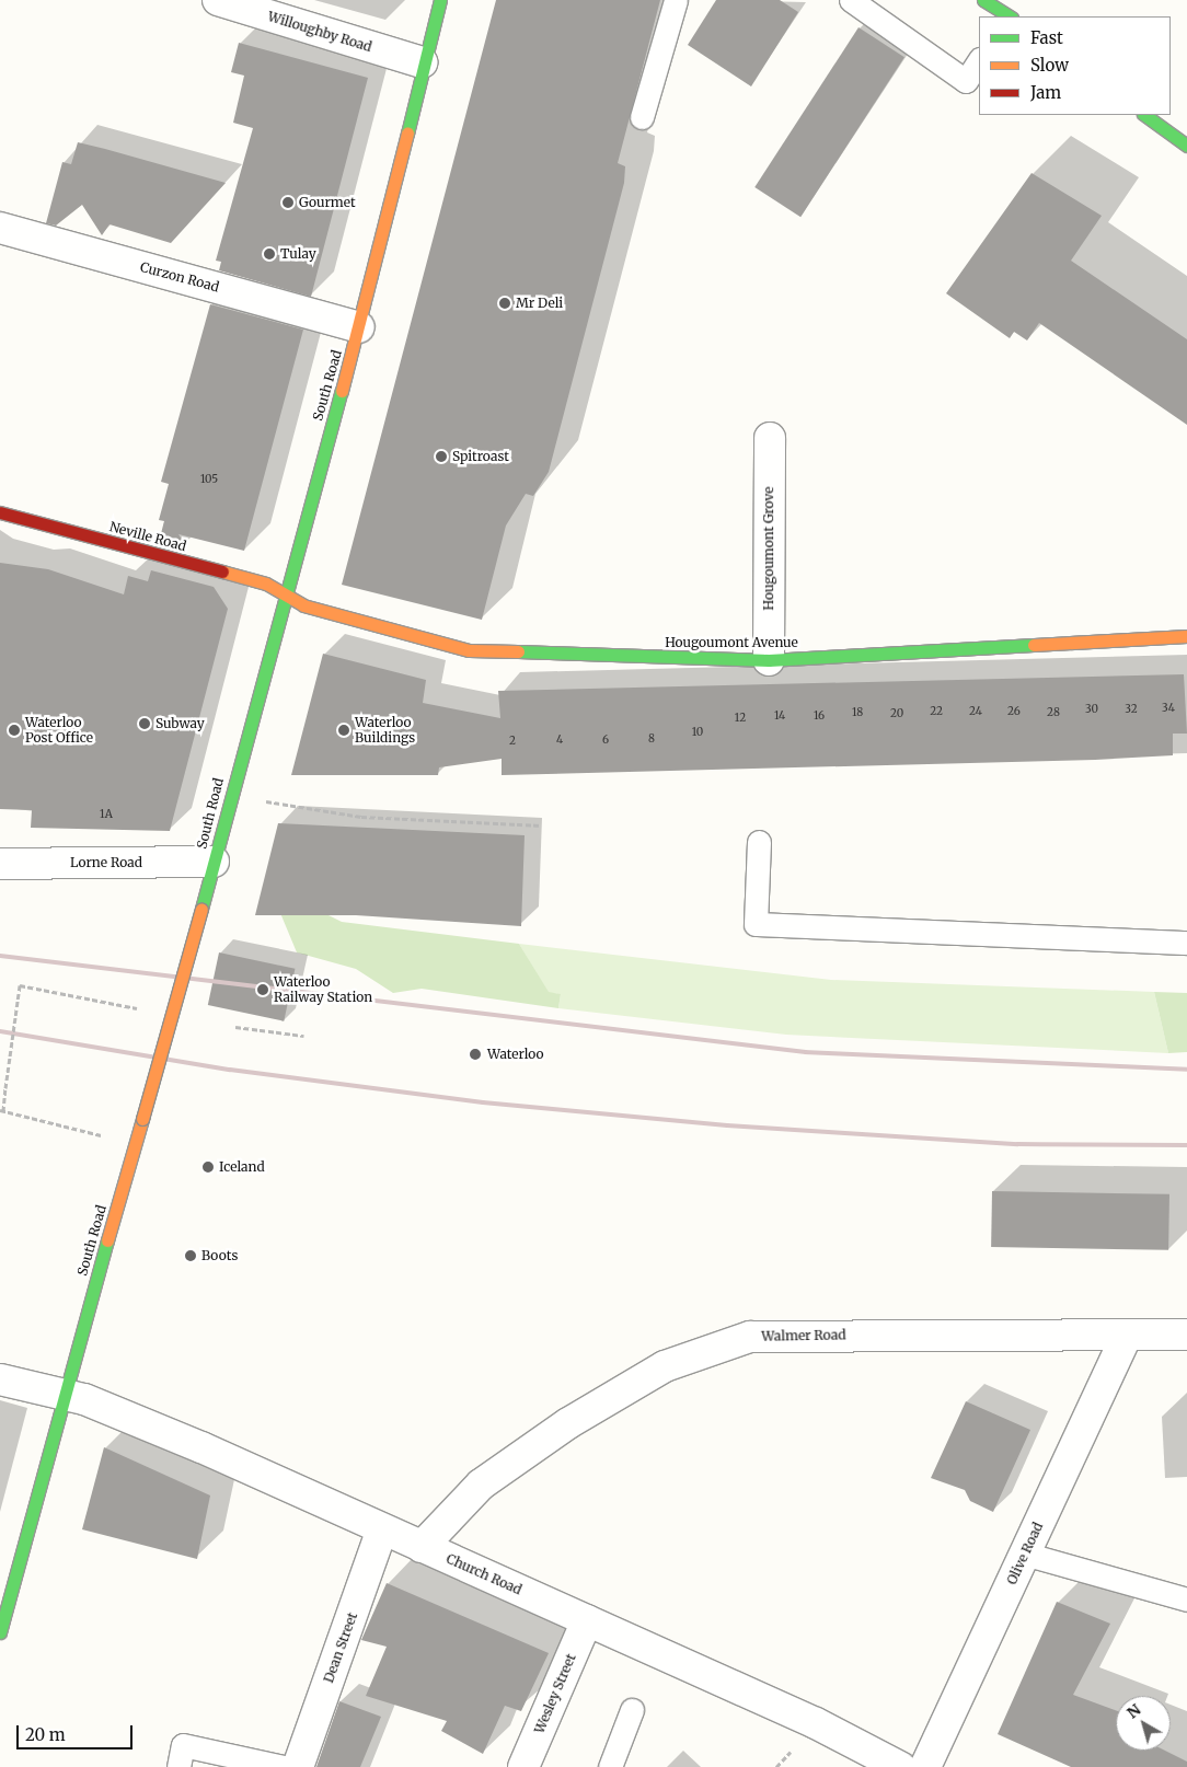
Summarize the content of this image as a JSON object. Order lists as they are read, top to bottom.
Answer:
{
  "streets": {
    "main road": ["South Road", "Neville Road", "Hougoumont Avenue"],
    "street": [
      "Willoughby Road",
      "Curzon Road",
      "Hougoumont Grove",
      "Lorne Road",
      "Walmer Road",
      "Olive Road",
      "Church Road",
      "Dean Street",
      "Wesley Street"
    ]
  },
  "crossings": [
    ["Willoughby Road", "South Road"],
    ["Curzon Road", "South Road"],
    ["South Road", "Neville Road"],
    ["South Road", "Hougoumont Avenue"],
    ["South Road", "Lorne Road"],
    ["South Road", "Church Road"],
    ["Neville Road", "Hougoumont Avenue"],
    ["Hougoumont Grove", "Hougoumont Avenue"],
    ["Walmer Road", "Olive Road"],
    ["Walmer Road", "Church Road"],
    ["Church Road", "Dean Street"],
    ["Church Road", "Wesley Street"]
  ],
  "places": [
    "Gourmet",
    "Tulay",
    "Mr Deli",
    "Spitroast",
    "Subway",
    "Waterloo Post Office",
    "Waterloo Buildings",
    "Waterloo Railway Station",
    "Waterloo",
    "Iceland",
    "Boots"
  ],
  "house_numbers": [
    "105",
    "34",
    "30",
    "32",
    "22",
    "24",
    "26",
    "18",
    "28",
    "20",
    "14",
    "16",
    "12",
    "10",
    "8",
    "4",
    "6",
    "2",
    "1A"
  ],
  "legend": ["Fast", "Slow", "Jam"],
  "scale_bar": "20 m",
  "north": "top left"
}
